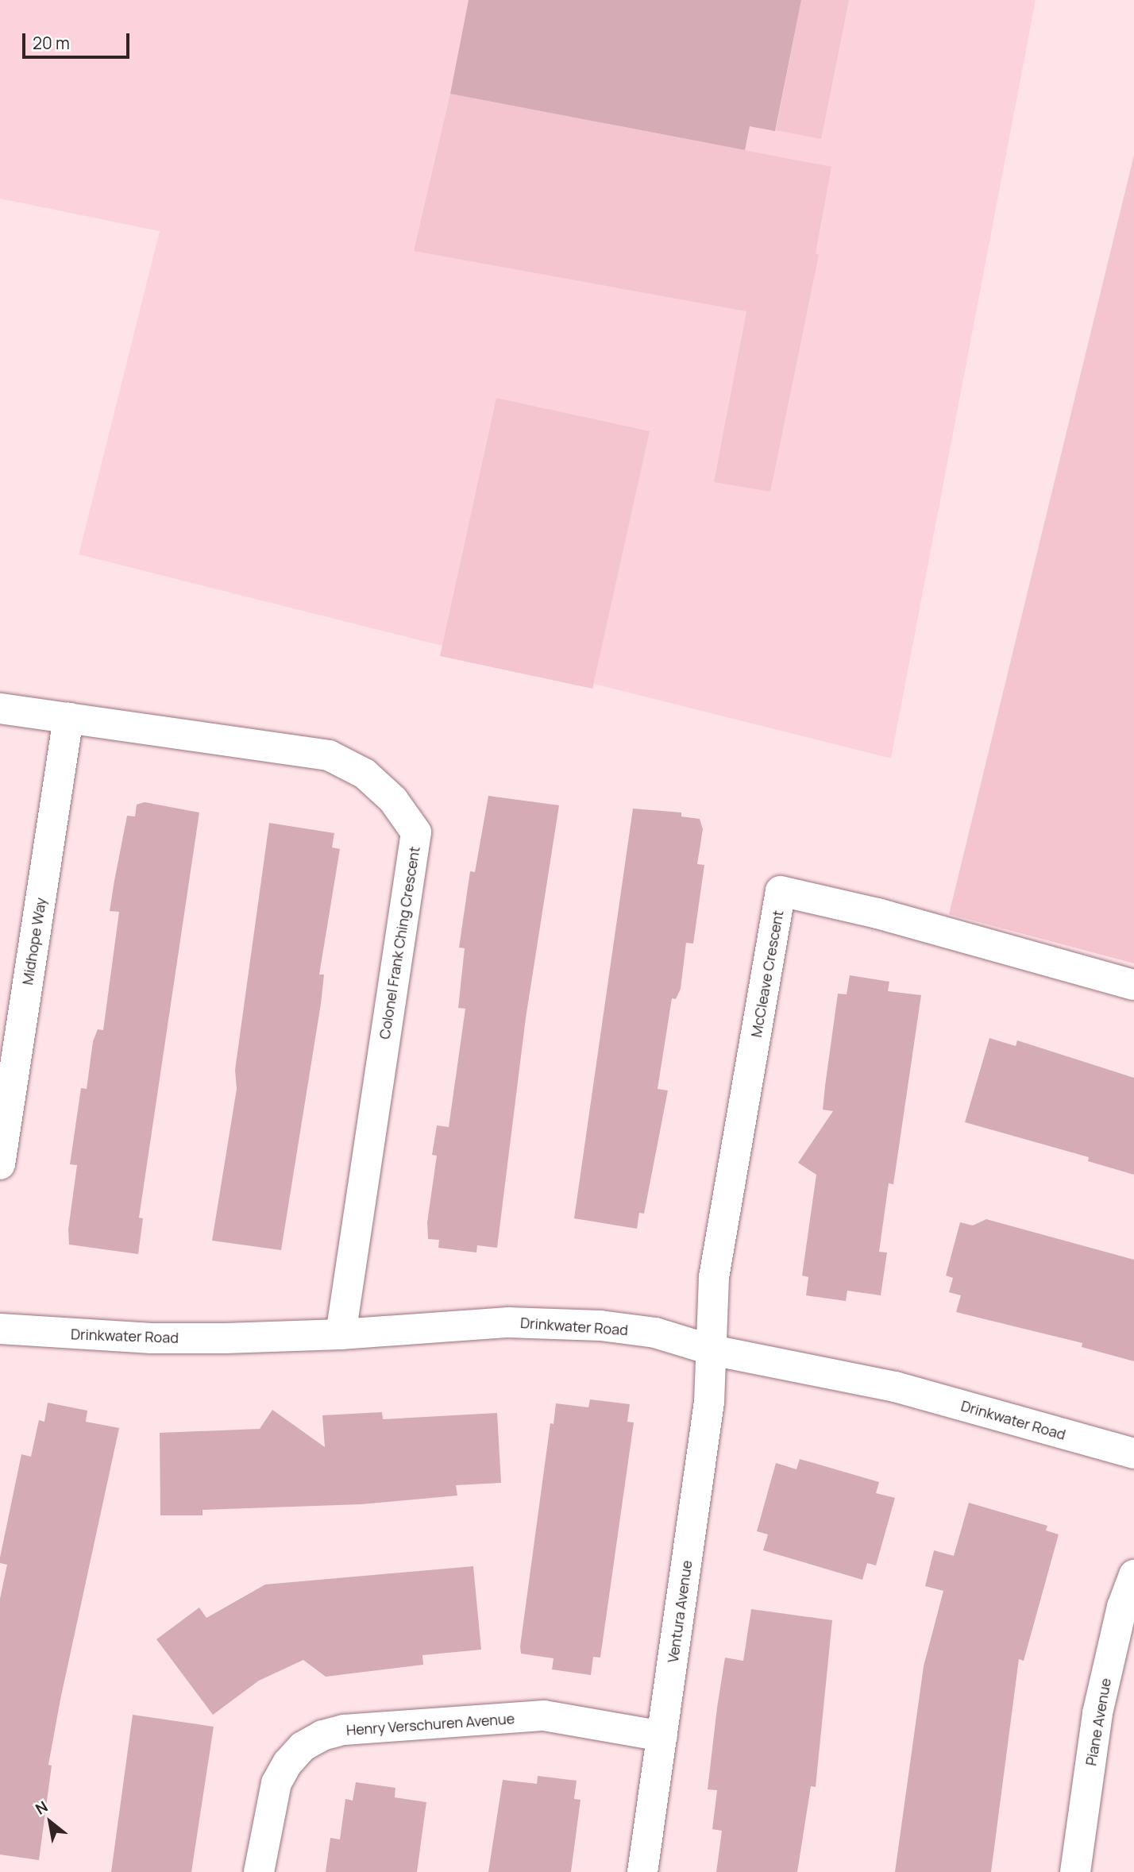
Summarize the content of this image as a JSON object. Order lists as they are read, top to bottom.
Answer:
{
  "streets": {
    "street": [
      "Midhope Way",
      "Colonel Frank Ching Crescent",
      "McCleave Crescent",
      "Drinkwater Road",
      "Ventura Avenue",
      "Piane Avenue",
      "Henry Verschuren Avenue"
    ]
  },
  "crossings": [
    ["Midhope Way", "Colonel Frank Ching Crescent"],
    ["Colonel Frank Ching Crescent", "Drinkwater Road"],
    ["McCleave Crescent", "Drinkwater Road"],
    ["McCleave Crescent", "Ventura Avenue"],
    ["Drinkwater Road", "Ventura Avenue"],
    ["Ventura Avenue", "Henry Verschuren Avenue"]
  ],
  "scale_bar": "20 m",
  "north": "top left"
}
